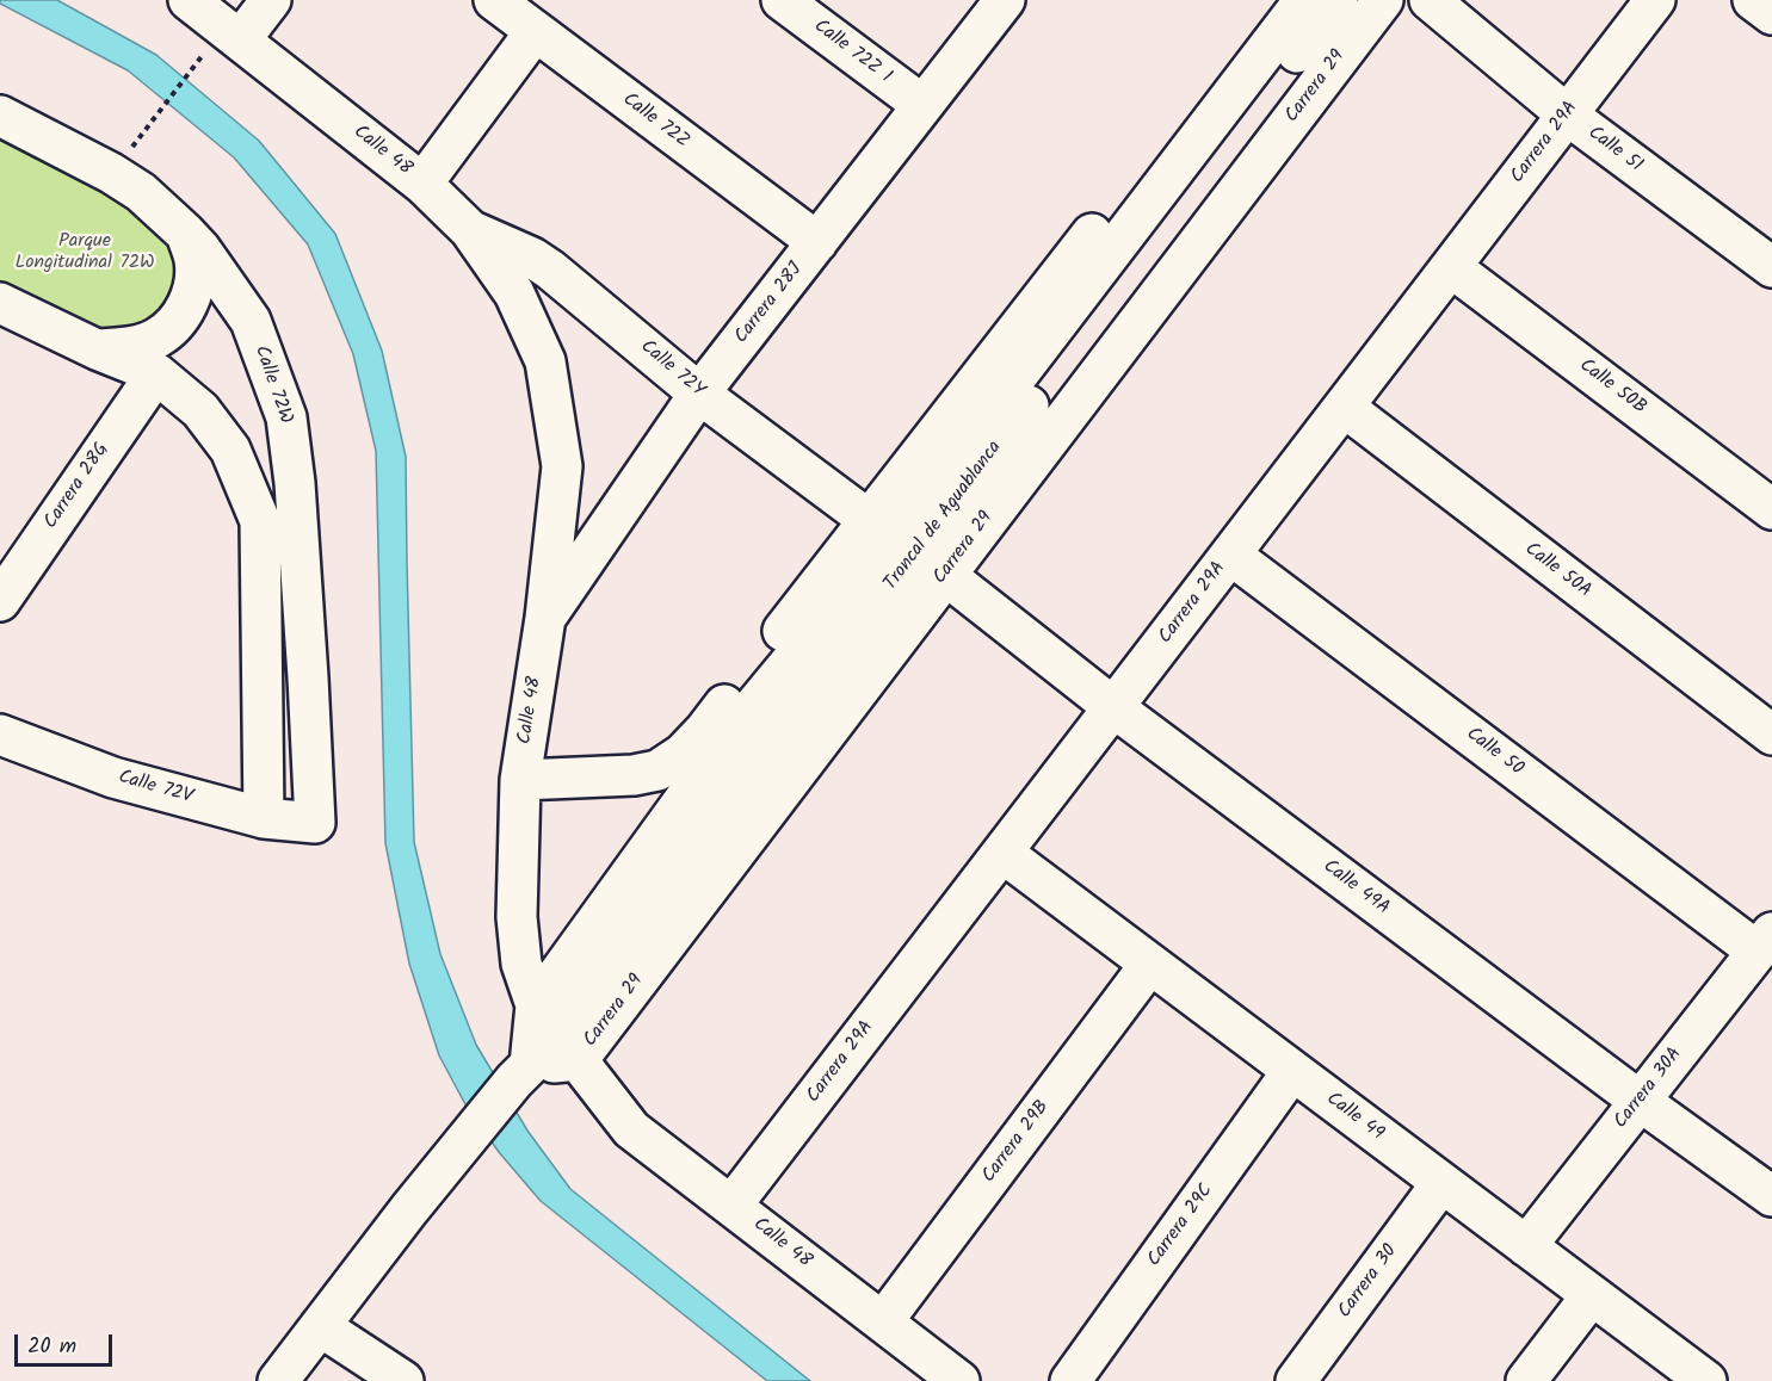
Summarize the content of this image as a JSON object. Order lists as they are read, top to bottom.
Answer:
{
  "streets": {
    "street": [
      "Calle 72Z 1",
      "Carrera 29",
      "Calle 72Z",
      "Carrera 29A",
      "Calle 51",
      "Calle 48",
      "Carrera 28J",
      "Calle 72Y",
      "Calle 72W",
      "Calle 50B",
      "Carrera 28G",
      "Troncal de Aguablanca",
      "Calle 50A",
      "Calle 50",
      "Calle 72V",
      "Calle 49A",
      "Carrera 30A",
      "Calle 49",
      "Carrera 29B",
      "Carrera 29C",
      "Carrera 30"
    ]
  },
  "crossings": [
    ["Calle 72Z 1", "Carrera 28J"],
    ["Carrera 29", "Calle 48"],
    ["Carrera 29", "Troncal de Aguablanca"],
    ["Carrera 29", "Calle 49A"],
    ["Calle 72Z", "Carrera 28J"],
    ["Carrera 29A", "Calle 51"],
    ["Carrera 29A", "Calle 48"],
    ["Carrera 29A", "Calle 50B"],
    ["Carrera 29A", "Calle 50A"],
    ["Carrera 29A", "Calle 50"],
    ["Carrera 29A", "Calle 49A"],
    ["Carrera 29A", "Calle 49"],
    ["Calle 48", "Carrera 28J"],
    ["Calle 48", "Calle 72Y"],
    ["Calle 48", "Troncal de Aguablanca"],
    ["Calle 48", "Carrera 29B"],
    ["Carrera 28J", "Calle 72Y"],
    ["Calle 72W", "Calle 72V"],
    ["Calle 50", "Carrera 30A"],
    ["Calle 49A", "Carrera 30A"],
    ["Carrera 30A", "Calle 49"],
    ["Calle 49", "Carrera 29B"],
    ["Calle 49", "Carrera 29C"],
    ["Calle 49", "Carrera 30"]
  ],
  "parks": ["Parque Longitudinal 72W"],
  "scale_bar": "20 m"
}
